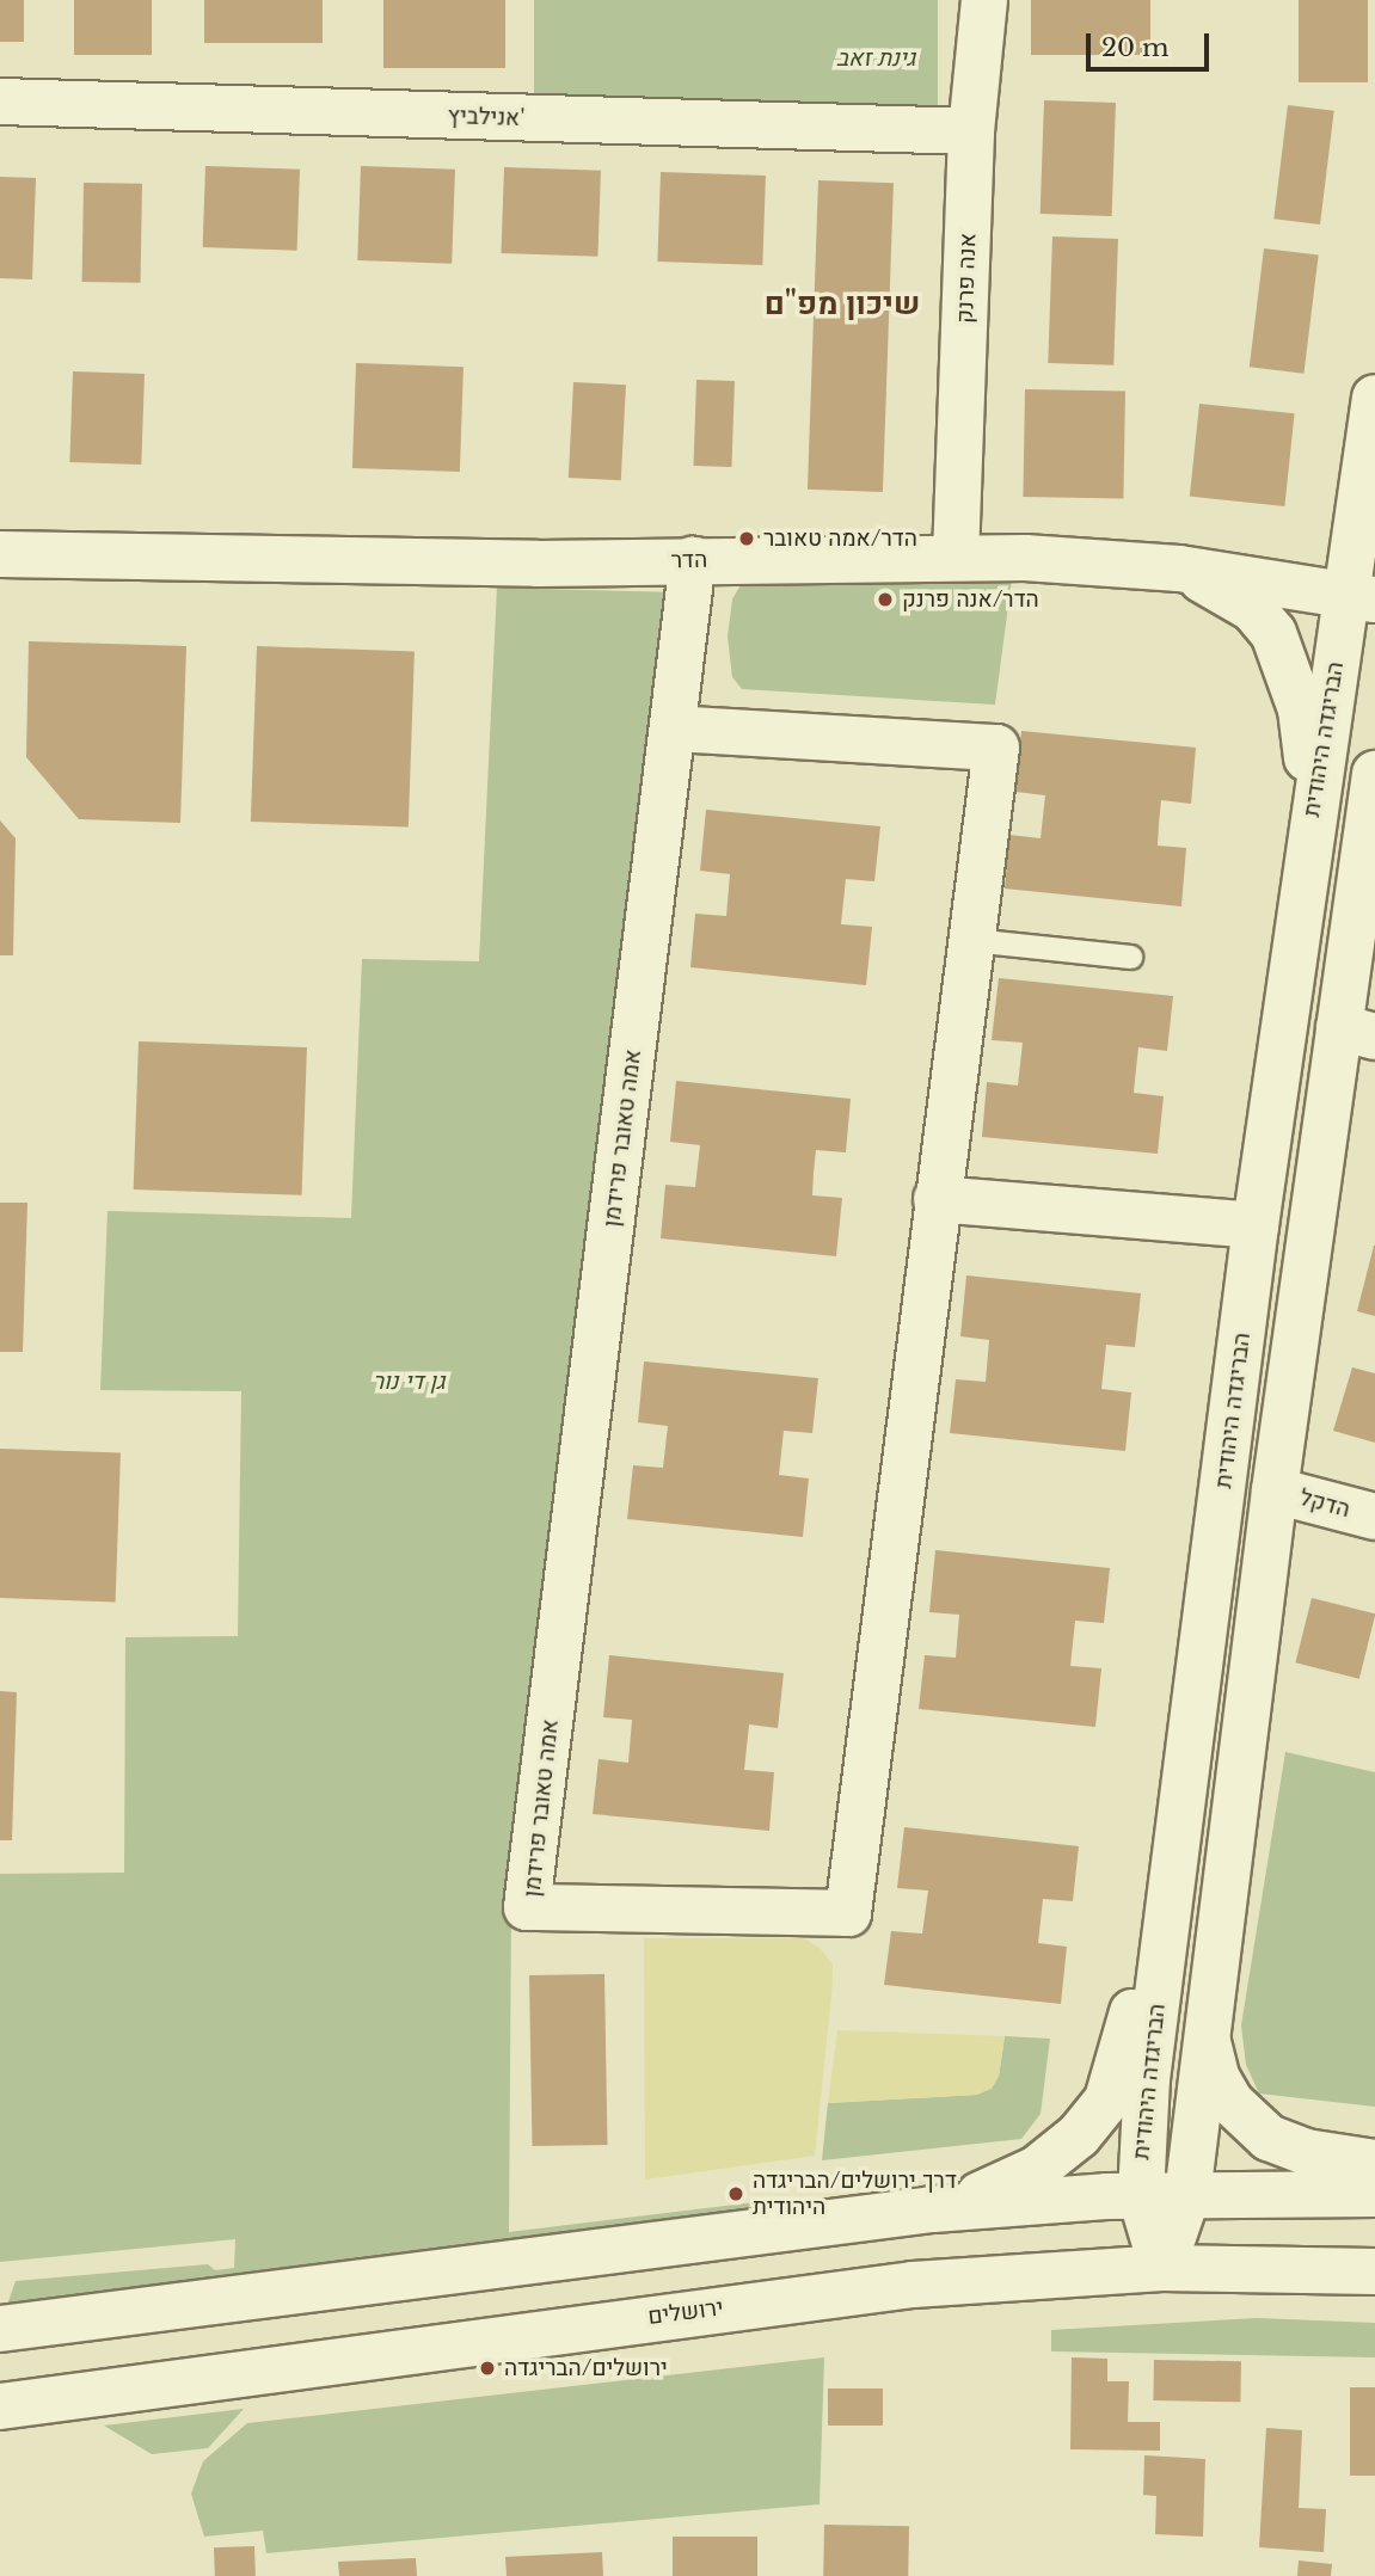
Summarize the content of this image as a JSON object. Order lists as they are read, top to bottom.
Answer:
{
  "streets": {
    "main road": [
      "אנילביץ'",
      "אנה פרנק",
      "הדר",
      "הבריגדה היהודית",
      "אמה טאובר פרידמן",
      "הדקל",
      "ירושלים"
    ]
  },
  "crossings": [
    ["אנילביץ'", "אנה פרנק"],
    ["אנה פרנק", "הדר"],
    ["הדר", "הבריגדה היהודית"],
    ["הדר", "אמה טאובר פרידמן"],
    ["הבריגדה היהודית", "ירושלים"]
  ],
  "districts": ["שיכון מפ\"ם"],
  "parks": ["גינת זאב", "גן די נור"],
  "places": [
    "הדר/אמה טאובר",
    "הדר/אנה פרנק",
    "דרך ירושלים/הבריגדה היהודית",
    "ירושלים/הבריגדה"
  ],
  "scale_bar": "20 m"
}
